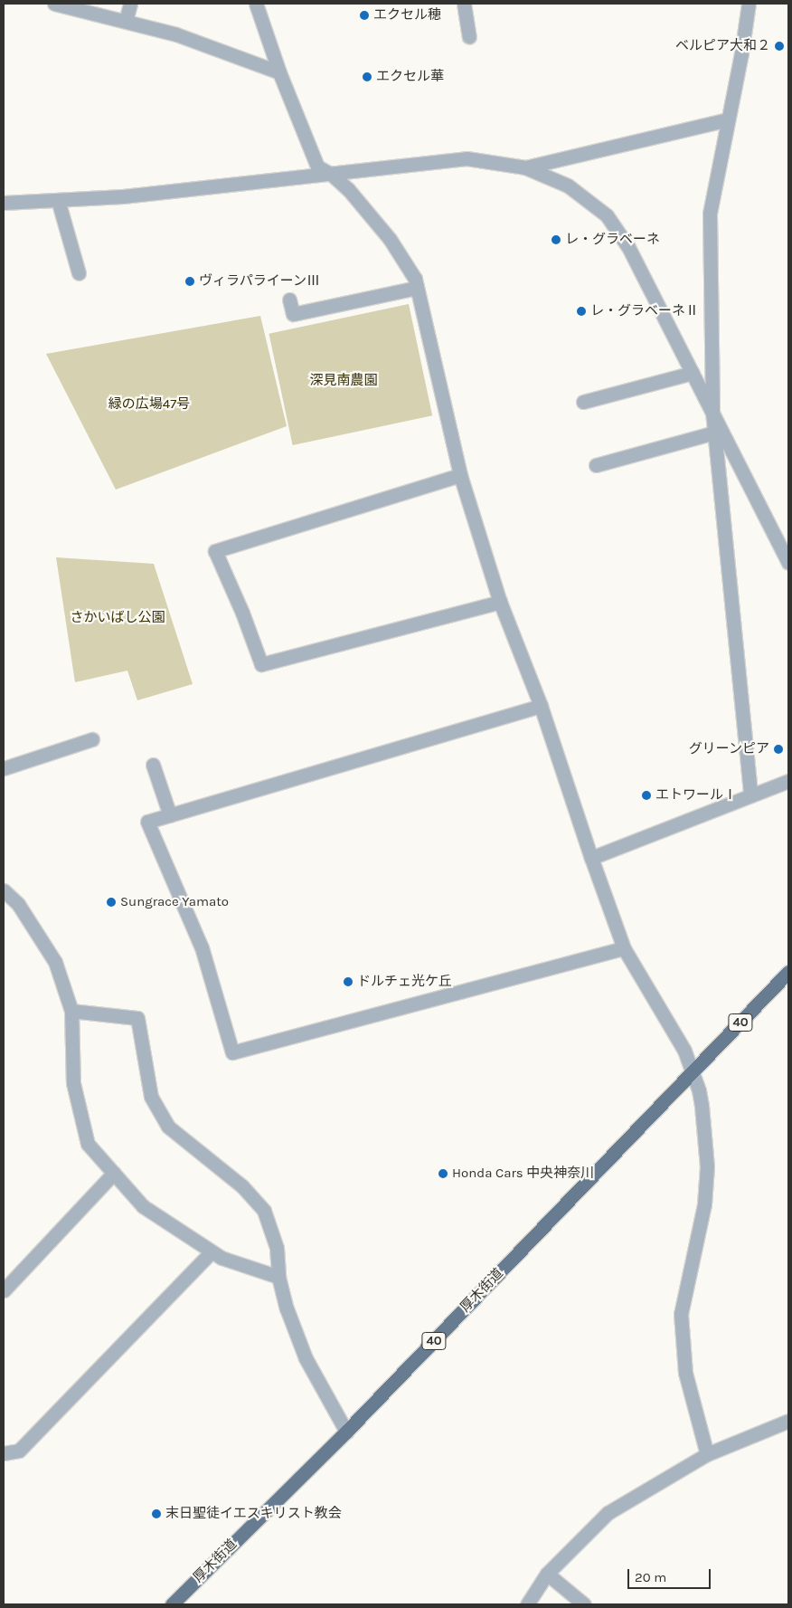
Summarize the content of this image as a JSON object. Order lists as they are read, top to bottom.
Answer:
{
  "streets": {
    "main road": ["40", "厚木街道"]
  },
  "parks": ["深見南農園", "緑の広場47号", "さかいばし公園"],
  "places": [
    "エクセル穂",
    "ベルピア大和２",
    "エクセル華",
    "レ・グラベーネ",
    "ヴィラパライーンⅢ",
    "レ・グラベーネⅡ",
    "グリーンピア",
    "エトワールⅠ",
    "Sungrace Yamato",
    "ドルチェ光ケ丘",
    "Honda Cars 中央神奈川",
    "末日聖徒イエスキリスト教会"
  ],
  "scale_bar": "20 m"
}
